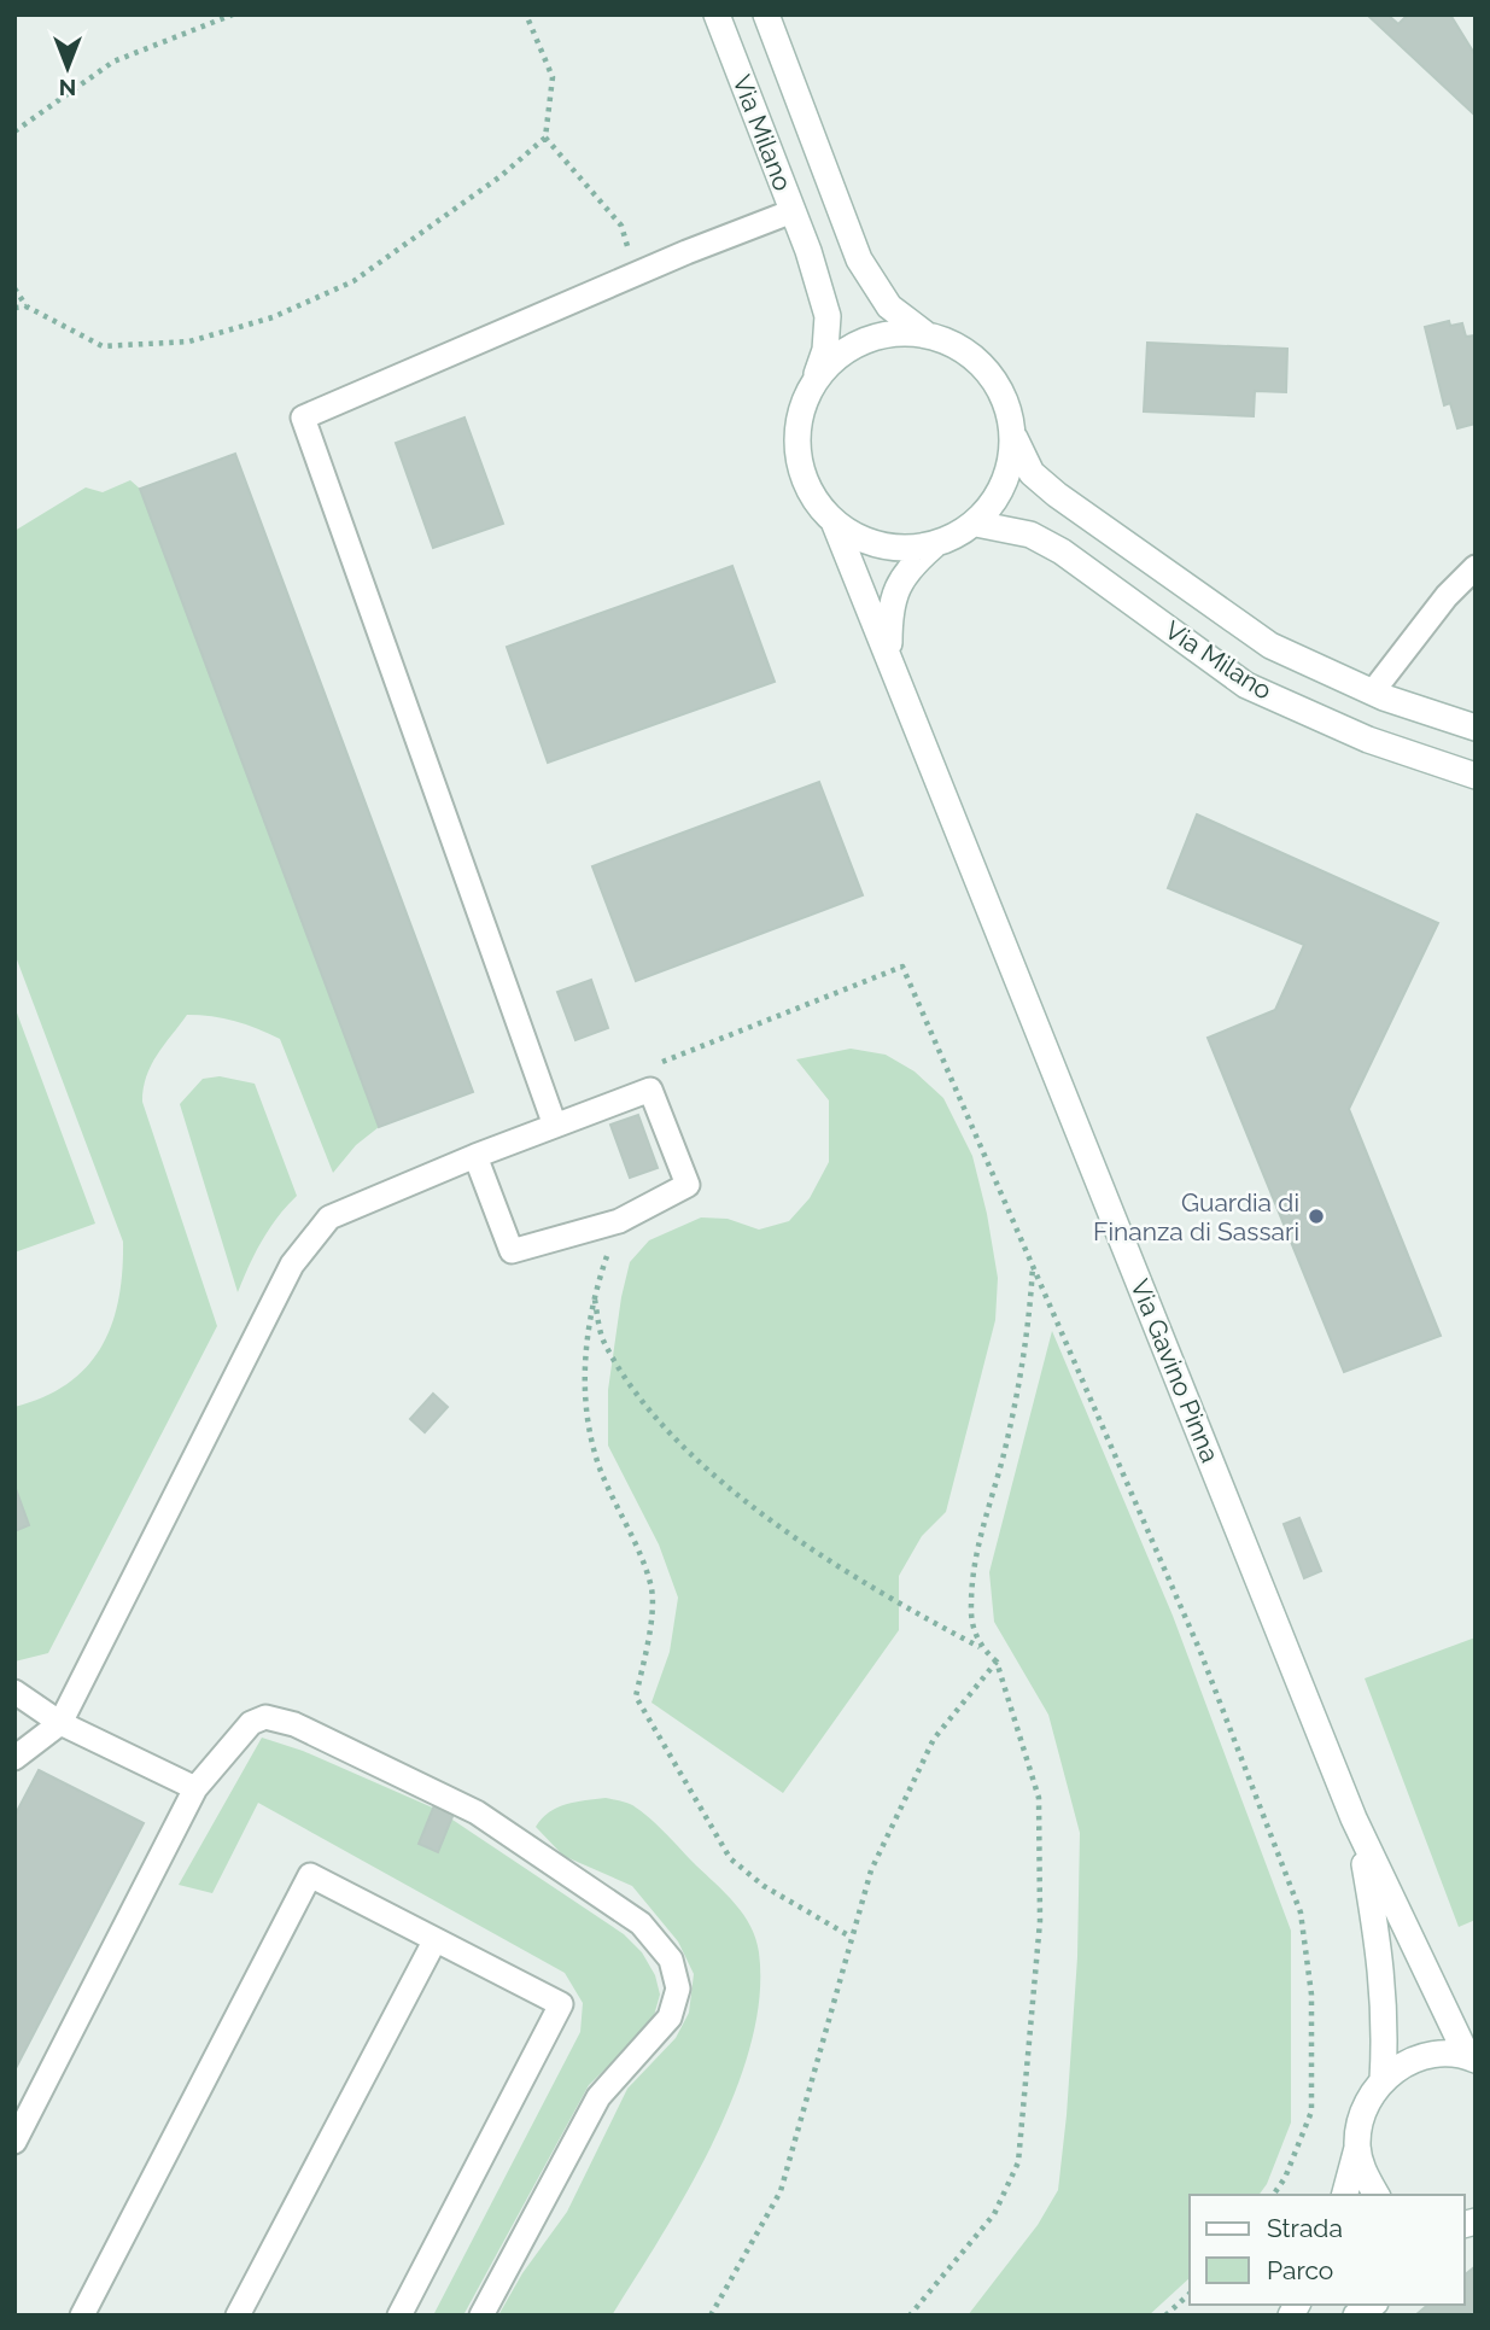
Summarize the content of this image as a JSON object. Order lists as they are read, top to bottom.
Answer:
{
  "streets": {
    "main road": ["Via Milano", "Via Gavino Pinna"]
  },
  "crossings": [
    ["Via Milano", "Via Gavino Pinna"]
  ],
  "places": ["Guardia di Finanza di Sassari"],
  "legend": ["Strada", "Parco"],
  "north": "bottom"
}
